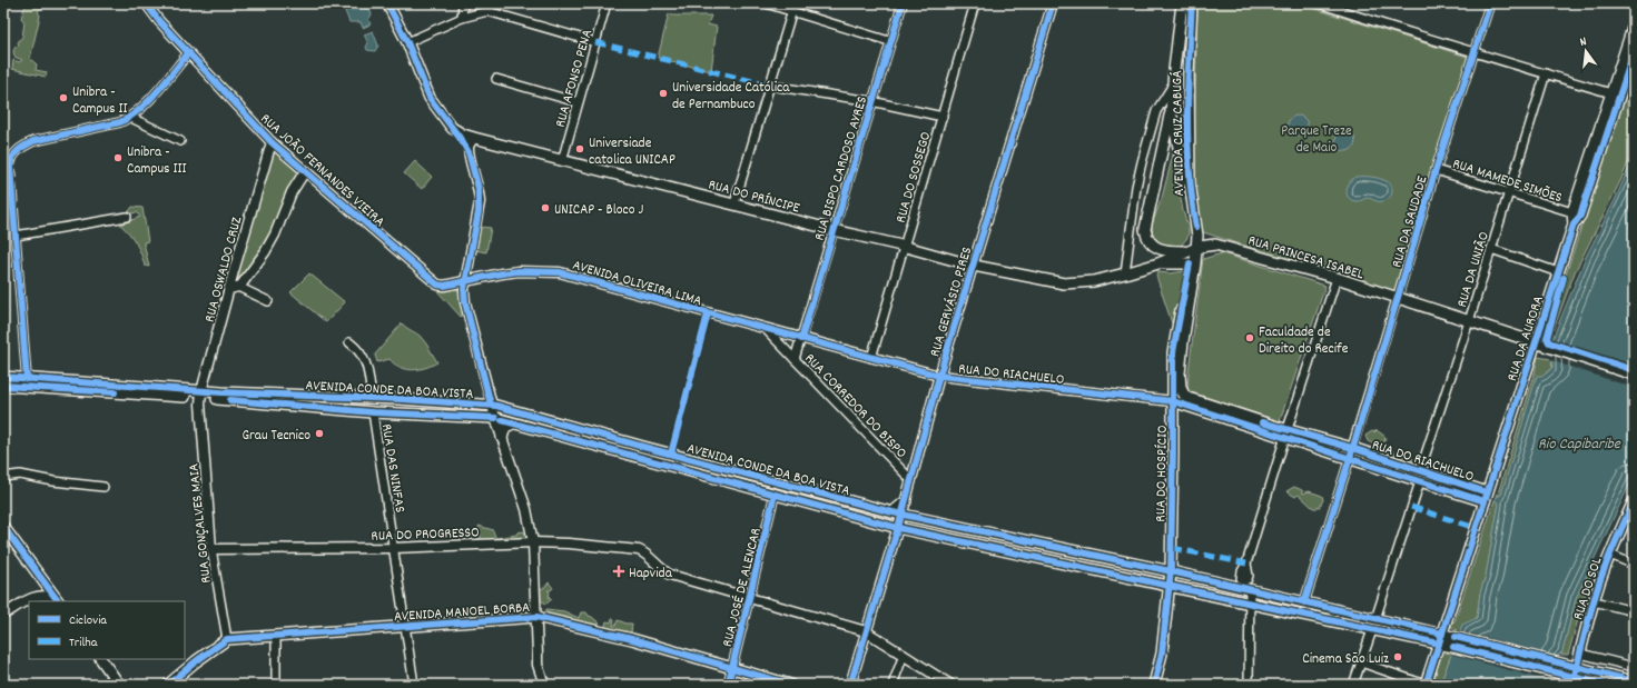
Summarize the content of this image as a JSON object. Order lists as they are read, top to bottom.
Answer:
{
  "streets": {
    "main road": [
      "AVENIDA CRUZ CABUGÁ",
      "RUA DO PRÍNCIPE",
      "RUA PRINCESA ISABEL",
      "RUA DA AURORA",
      "RUA DO RIACHUELO",
      "AVENIDA CONDE DA BOA VISTA",
      "RUA DO HOSPÍCIO",
      "RUA DO SOL",
      "AVENIDA MANOEL BORBA"
    ],
    "street": [
      "RUA AFONSO PENA",
      "RUA BISPO CARDOSO AYRES",
      "RUA JOÃO FERNANDES VIEIRA",
      "RUA DO SOSSEGO",
      "RUA MAMEDE SIMÕES",
      "RUA DA SAUDADE",
      "RUA OSWALDO CRUZ",
      "RUA DA UNIÃO",
      "AVENIDA OLIVEIRA LIMA",
      "RUA GERVÁSIO PIRES",
      "RUA CORREDOR DO BISPO",
      "RUA DAS NINFAS",
      "RUA GONÇALVES MAIA",
      "RUA DO PROGRESSO",
      "RUA JOSÉ DE ALENCAR"
    ]
  },
  "crossings": [
    ["RUA AFONSO PENA", "RUA DO PRÍNCIPE"],
    ["AVENIDA CRUZ CABUGÁ", "RUA PRINCESA ISABEL"],
    ["AVENIDA CRUZ CABUGÁ", "RUA DO RIACHUELO"],
    ["AVENIDA CRUZ CABUGÁ", "RUA DO HOSPÍCIO"],
    ["RUA BISPO CARDOSO AYRES", "RUA DO PRÍNCIPE"],
    ["RUA BISPO CARDOSO AYRES", "AVENIDA OLIVEIRA LIMA"],
    ["RUA BISPO CARDOSO AYRES", "RUA DO RIACHUELO"],
    ["RUA BISPO CARDOSO AYRES", "RUA CORREDOR DO BISPO"],
    ["RUA JOÃO FERNANDES VIEIRA", "RUA OSWALDO CRUZ"],
    ["RUA JOÃO FERNANDES VIEIRA", "AVENIDA OLIVEIRA LIMA"],
    ["RUA DO SOSSEGO", "RUA DO PRÍNCIPE"],
    ["RUA DO SOSSEGO", "RUA DO RIACHUELO"],
    ["RUA MAMEDE SIMÕES", "RUA DA SAUDADE"],
    ["RUA MAMEDE SIMÕES", "RUA DA UNIÃO"],
    ["RUA MAMEDE SIMÕES", "RUA DA AURORA"],
    ["RUA DO PRÍNCIPE", "RUA GERVÁSIO PIRES"],
    ["RUA DA SAUDADE", "RUA PRINCESA ISABEL"],
    ["RUA DA SAUDADE", "RUA DO RIACHUELO"],
    ["RUA PRINCESA ISABEL", "RUA DA UNIÃO"],
    ["RUA PRINCESA ISABEL", "RUA DA AURORA"],
    ["RUA OSWALDO CRUZ", "AVENIDA CONDE DA BOA VISTA"],
    ["RUA OSWALDO CRUZ", "RUA GONÇALVES MAIA"],
    ["RUA DA UNIÃO", "RUA DO RIACHUELO"],
    ["AVENIDA OLIVEIRA LIMA", "RUA DO RIACHUELO"],
    ["AVENIDA OLIVEIRA LIMA", "RUA CORREDOR DO BISPO"],
    ["RUA GERVÁSIO PIRES", "RUA DO RIACHUELO"],
    ["RUA GERVÁSIO PIRES", "RUA CORREDOR DO BISPO"],
    ["RUA DA AURORA", "RUA DO RIACHUELO"],
    ["RUA DA AURORA", "AVENIDA CONDE DA BOA VISTA"],
    ["RUA DO RIACHUELO", "RUA DO HOSPÍCIO"],
    ["AVENIDA CONDE DA BOA VISTA", "RUA DAS NINFAS"],
    ["AVENIDA CONDE DA BOA VISTA", "RUA DO HOSPÍCIO"],
    ["AVENIDA CONDE DA BOA VISTA", "RUA GONÇALVES MAIA"],
    ["AVENIDA CONDE DA BOA VISTA", "RUA JOSÉ DE ALENCAR"],
    ["AVENIDA CONDE DA BOA VISTA", "RUA DO SOL"],
    ["RUA DAS NINFAS", "RUA DO PROGRESSO"],
    ["RUA DAS NINFAS", "AVENIDA MANOEL BORBA"],
    ["RUA GONÇALVES MAIA", "RUA DO PROGRESSO"],
    ["RUA GONÇALVES MAIA", "AVENIDA MANOEL BORBA"],
    ["RUA DO PROGRESSO", "RUA JOSÉ DE ALENCAR"],
    ["RUA JOSÉ DE ALENCAR", "AVENIDA MANOEL BORBA"]
  ],
  "water": ["Rio Capibaribe"],
  "parks": ["Parque Treze de Maio"],
  "places": {
    "other": [
      "Universidade Católica de Pernambuco",
      "Unibra - Campus II",
      "Universiade catolica UNICAP",
      "Unibra - Campus III",
      "UNICAP - Bloco J",
      "Faculdade de Direito do Recife",
      "Grau Tecnico",
      "Cinema São Luiz"
    ],
    "health": ["Hapvida"]
  },
  "legend": ["Ciclovia", "Trilha"],
  "north": "top"
}
